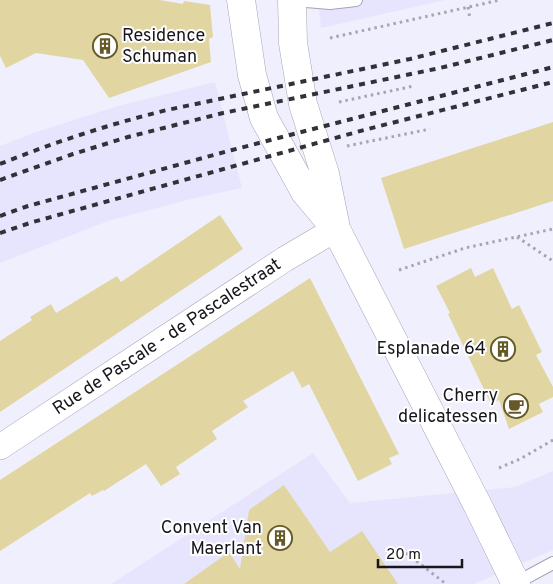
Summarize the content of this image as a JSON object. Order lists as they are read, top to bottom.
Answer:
{
  "streets": {
    "street": ["Rue de Pascale - de Pascalestraat"]
  },
  "places": {
    "building": ["Residence Schuman", "Esplanade 64", "Convent Van Maerlant"],
    "cafe": ["Cherry delicatessen"]
  },
  "scale_bar": "20 m"
}
